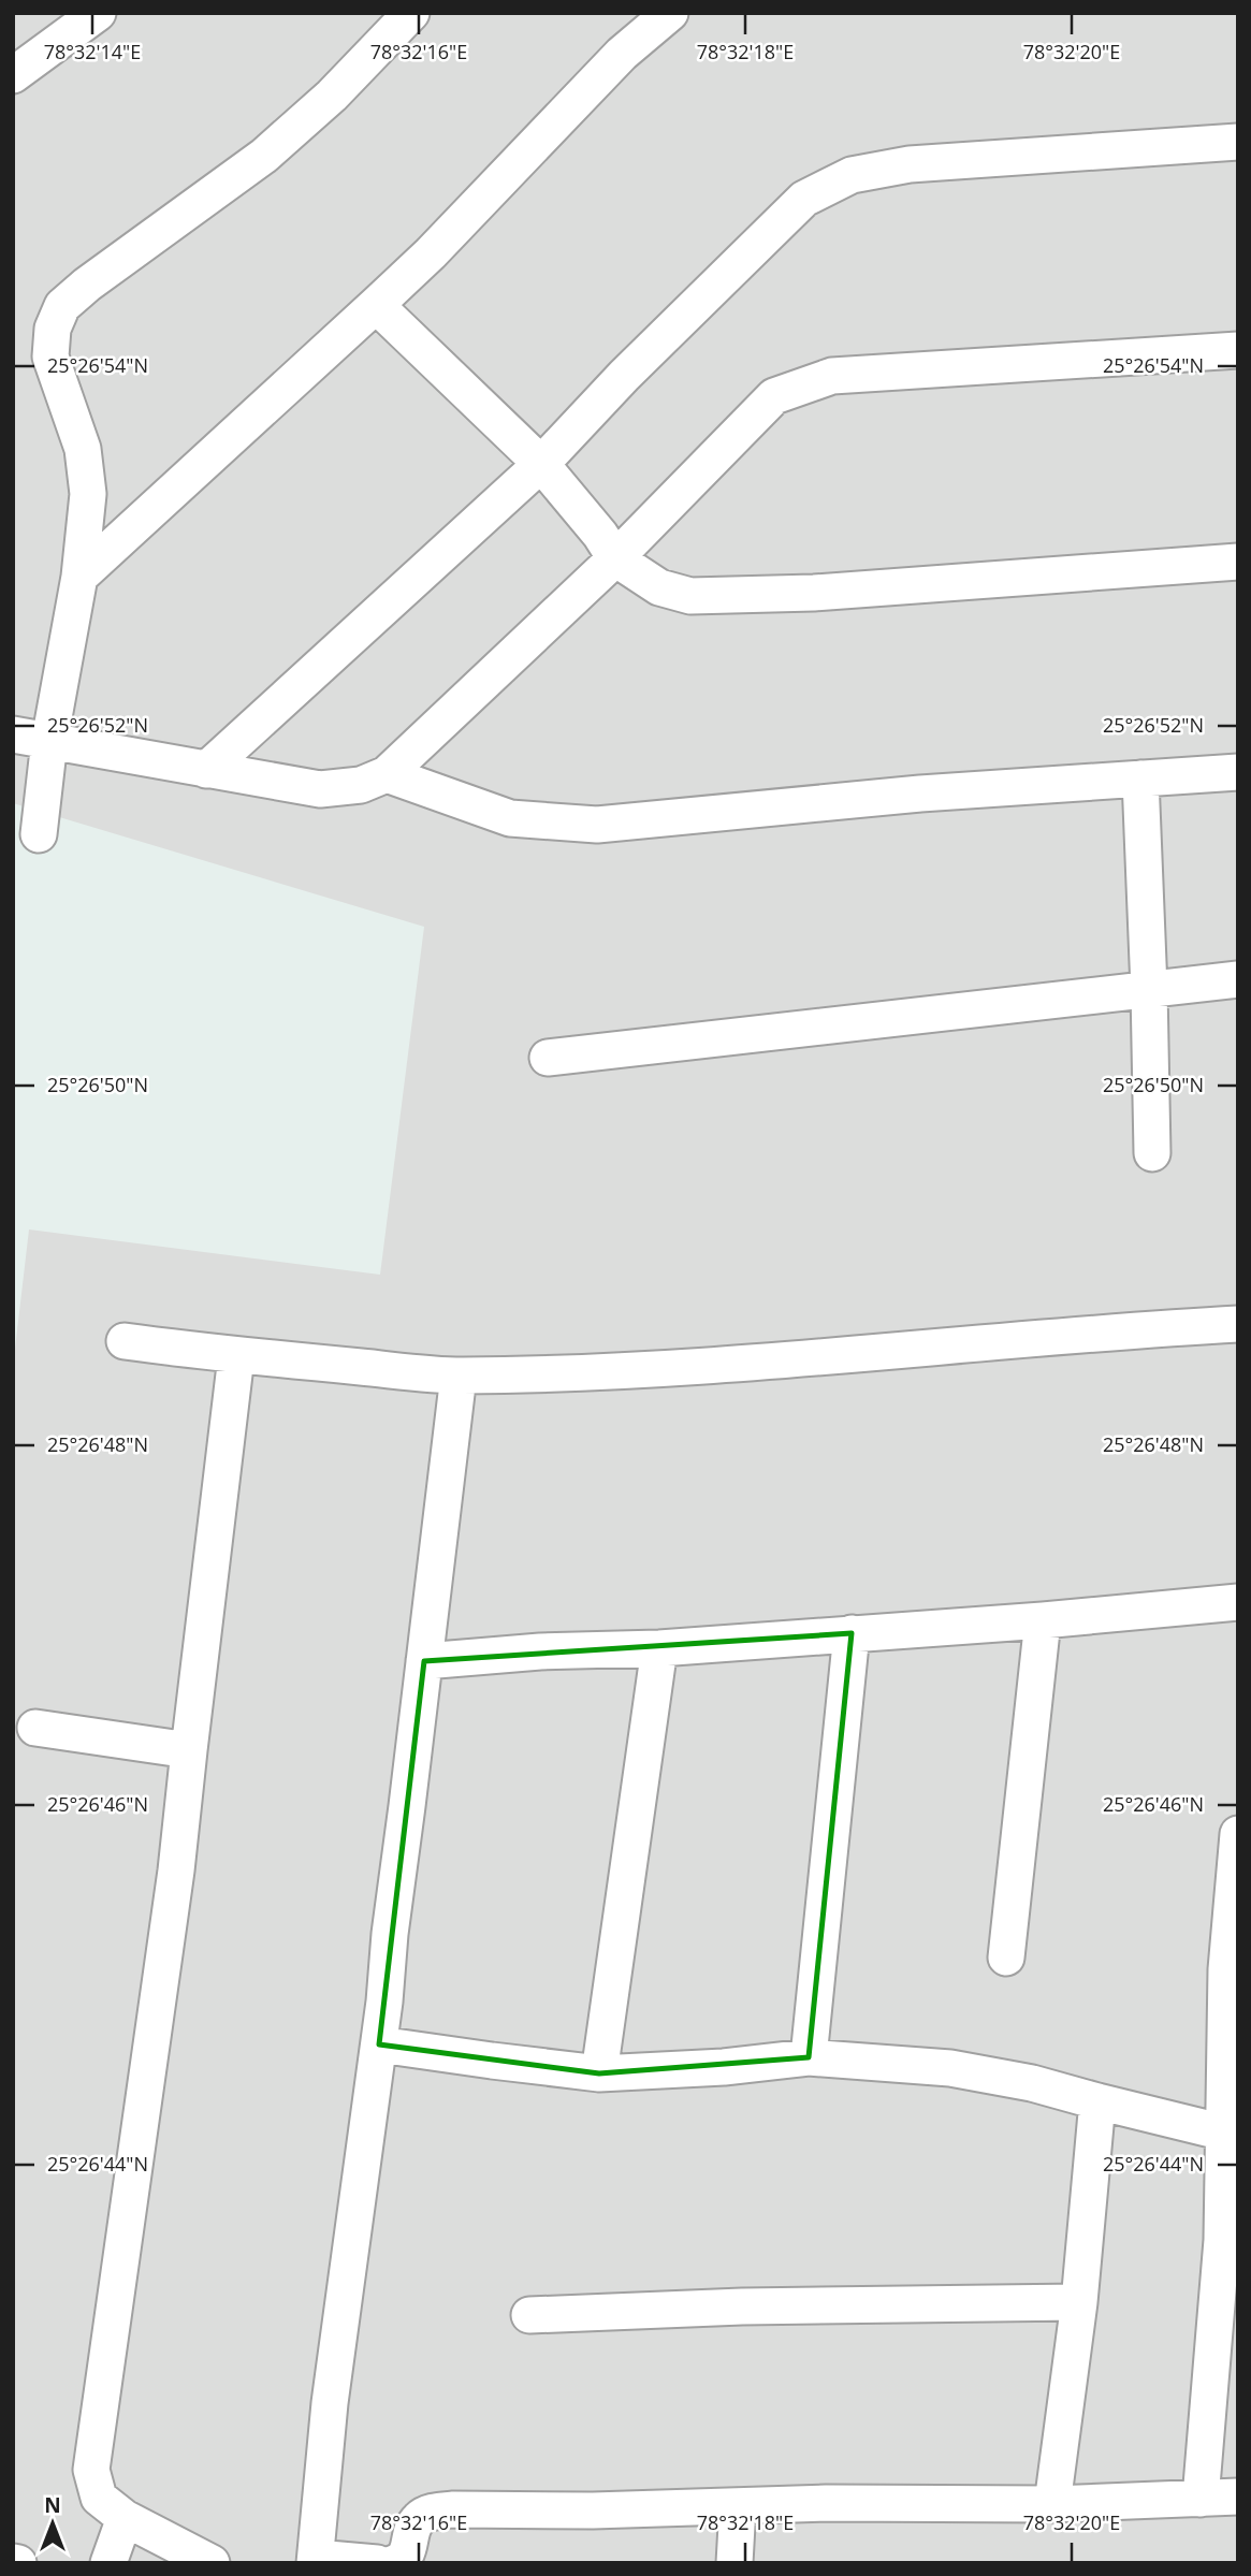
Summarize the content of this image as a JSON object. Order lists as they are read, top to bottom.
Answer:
{
  "north": "top",
  "coordinates": [
    "78°32'14\"E",
    "78°32'16\"E",
    "78°32'18\"E",
    "78°32'20\"E",
    "25°26'54\"N",
    "25°26'52\"N",
    "25°26'50\"N",
    "25°26'48\"N",
    "25°26'46\"N",
    "25°26'44\"N"
  ]
}
